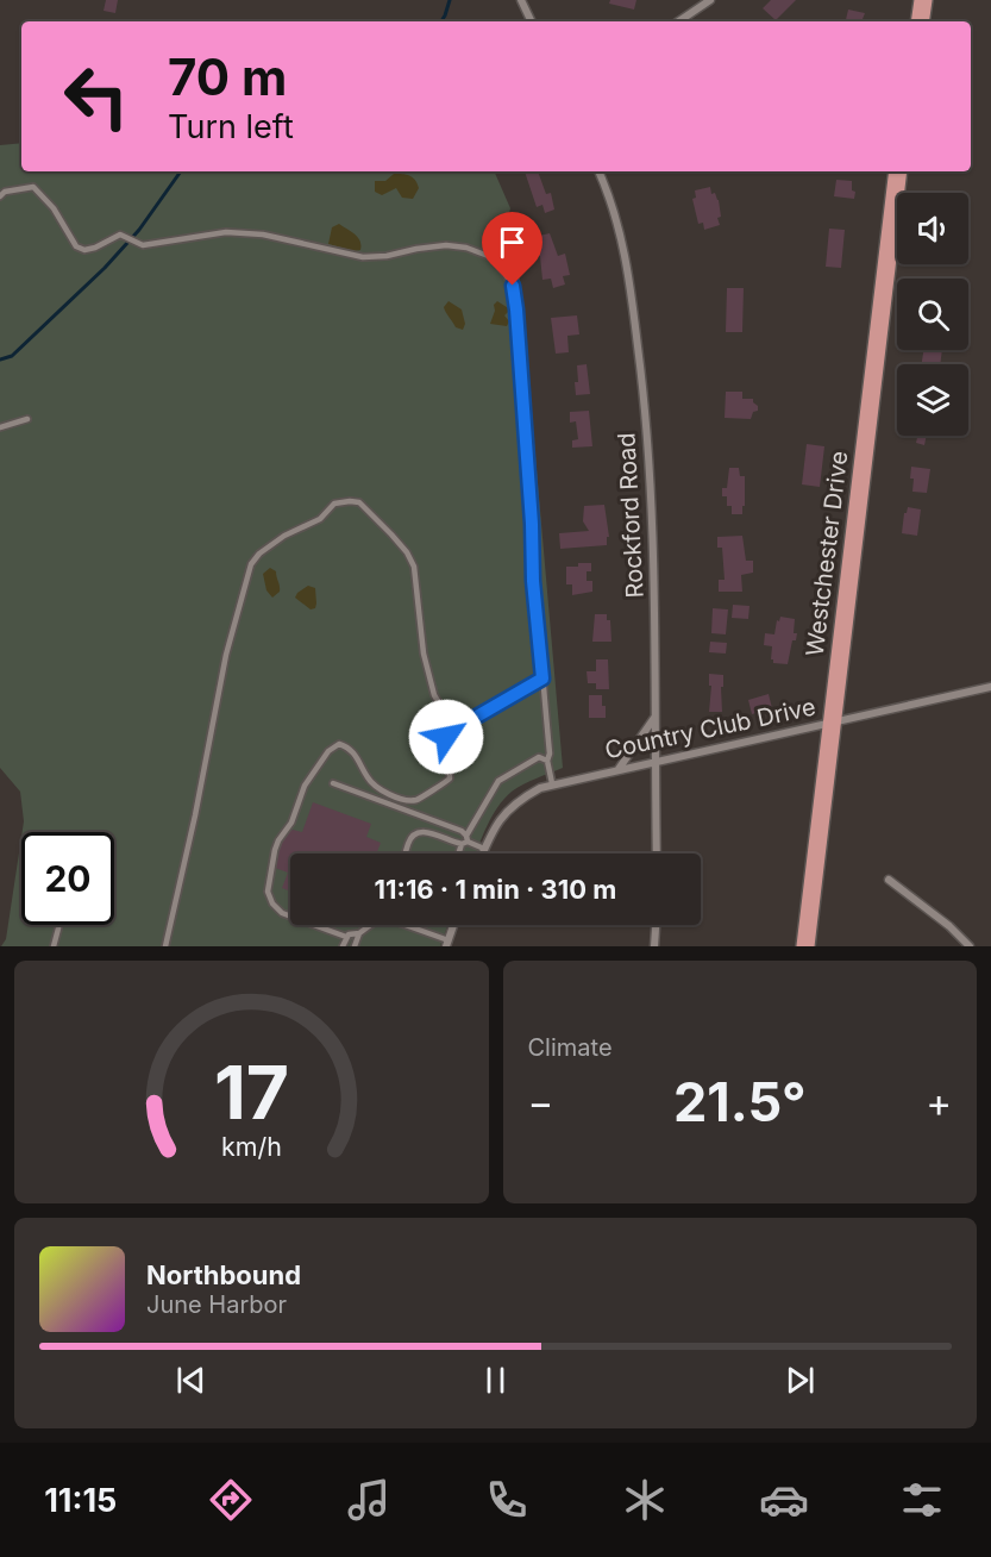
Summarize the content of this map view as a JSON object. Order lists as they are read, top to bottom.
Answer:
{
  "streets": {
    "main road": ["Westchester Drive"],
    "street": ["Rockford Road", "Country Club Drive"]
  },
  "crossings": [
    ["Rockford Road", "Country Club Drive"],
    ["Westchester Drive", "Country Club Drive"]
  ],
  "page": {
    "turn": ["70 m", "Turn left"],
    "limit": "20",
    "trip": "11:16 · 1 min · 310 m",
    "tile": "Climate",
    "heat": ["−", "21.5°", "+"],
    "song": ["Northbound", "June Harbor"],
    "tabs": "11:15",
    "gauge": ["17", "km/h"]
  }
}
